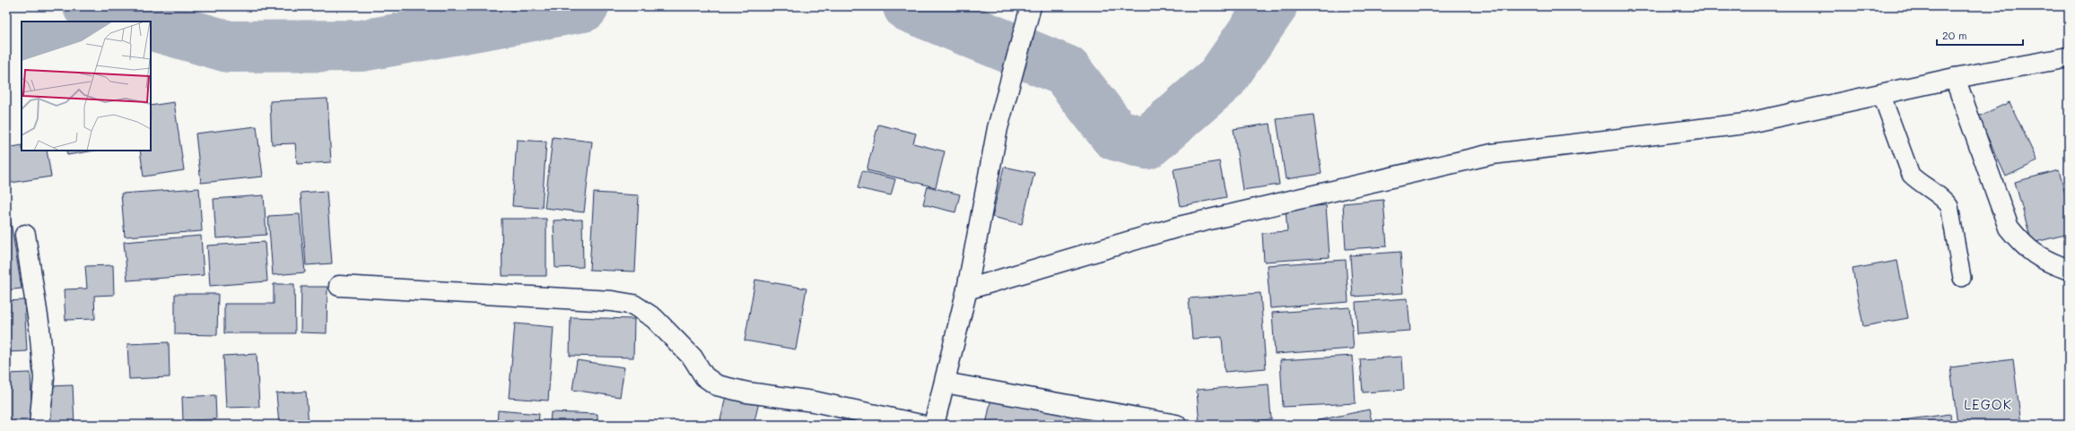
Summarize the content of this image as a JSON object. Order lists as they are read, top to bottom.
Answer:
{
  "districts": ["LEGOK"],
  "scale_bar": "20 m"
}
